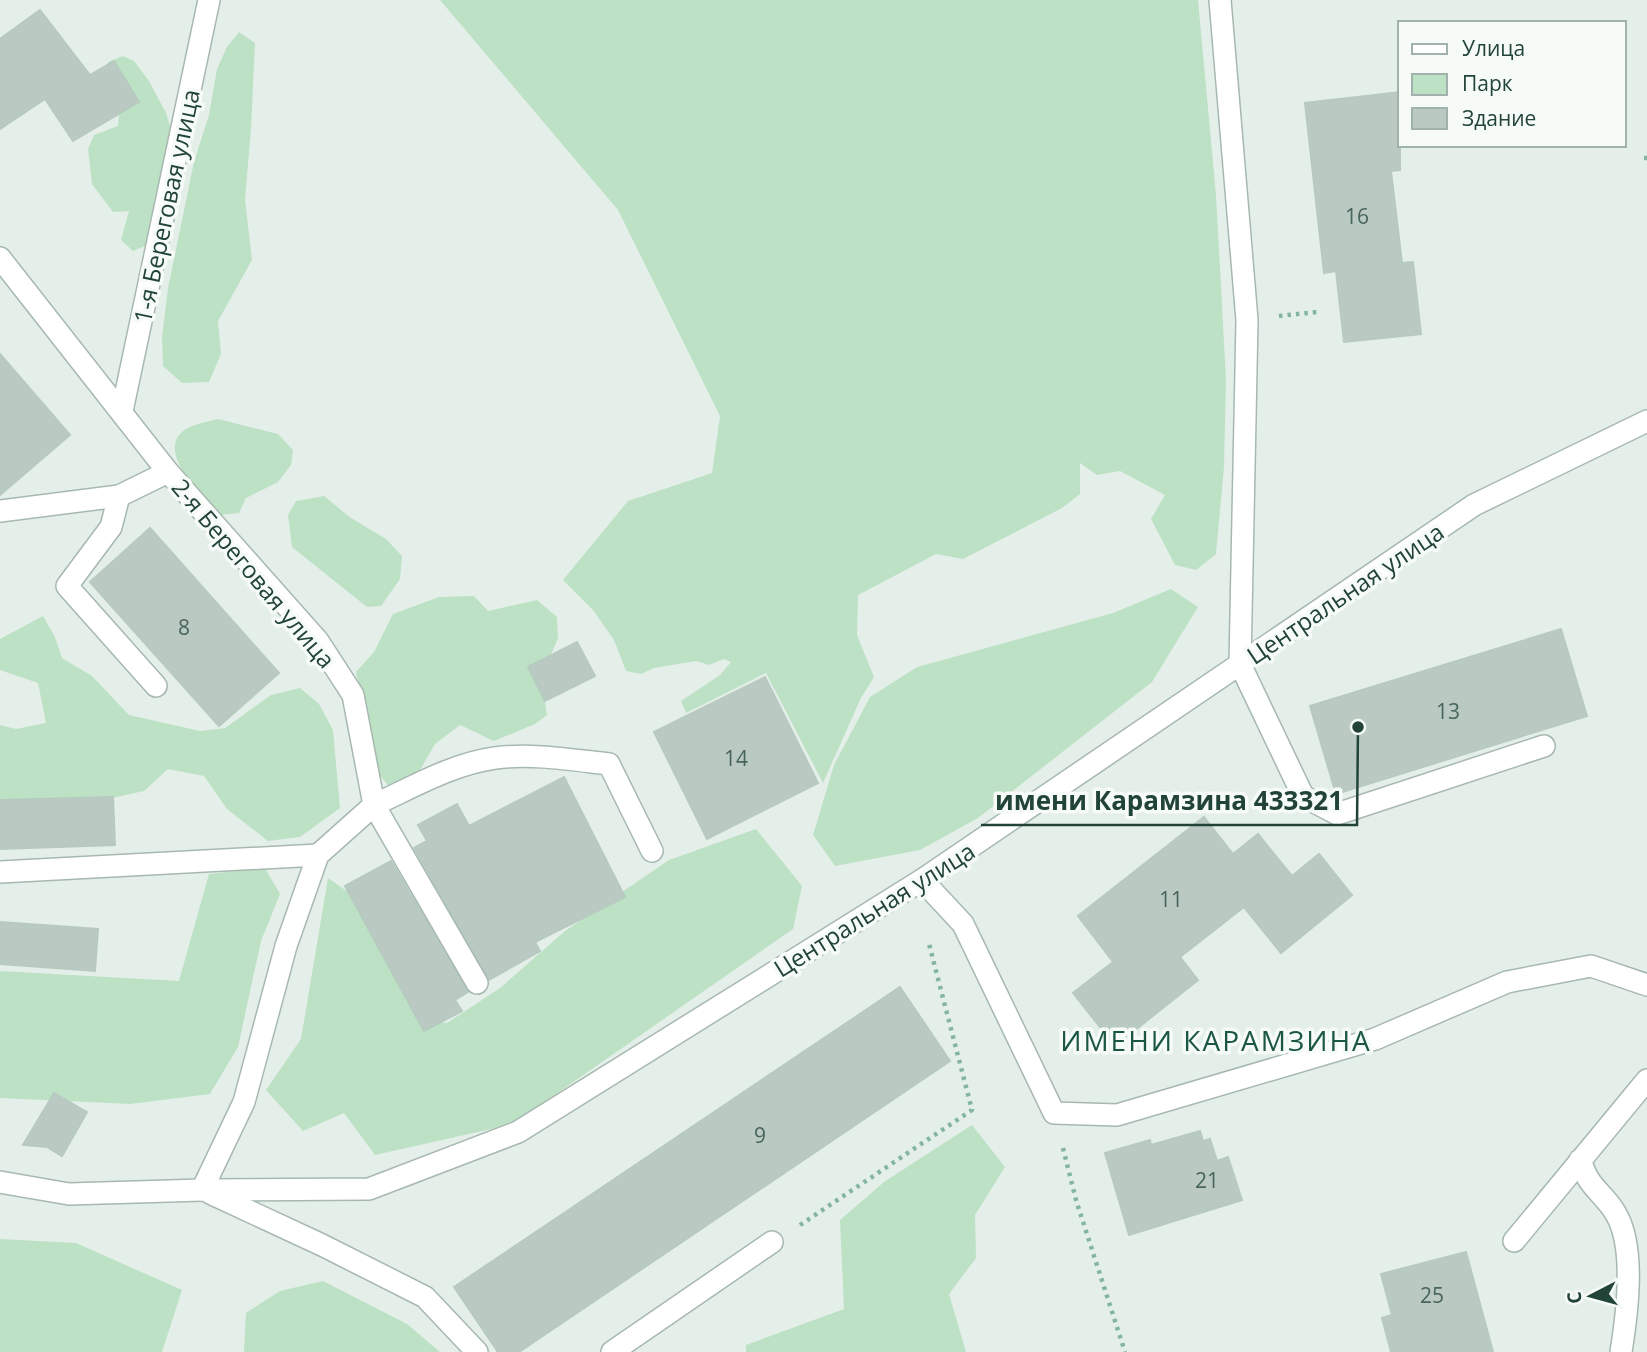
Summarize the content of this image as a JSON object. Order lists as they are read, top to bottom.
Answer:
{
  "streets": {
    "street": ["1-я Береговая улица", "2-я Береговая улица", "Центральная улица"]
  },
  "crossings": [
    ["1-я Береговая улица", "2-я Береговая улица"]
  ],
  "districts": ["ИМЕНИ КАРАМЗИНА"],
  "places": ["имени Карамзина 433321"],
  "house_numbers": [
    "16",
    "8",
    "13",
    "14",
    "11",
    "9",
    "21",
    "25"
  ],
  "legend": ["Улица", "Парк", "Здание"],
  "north": "left"
}
